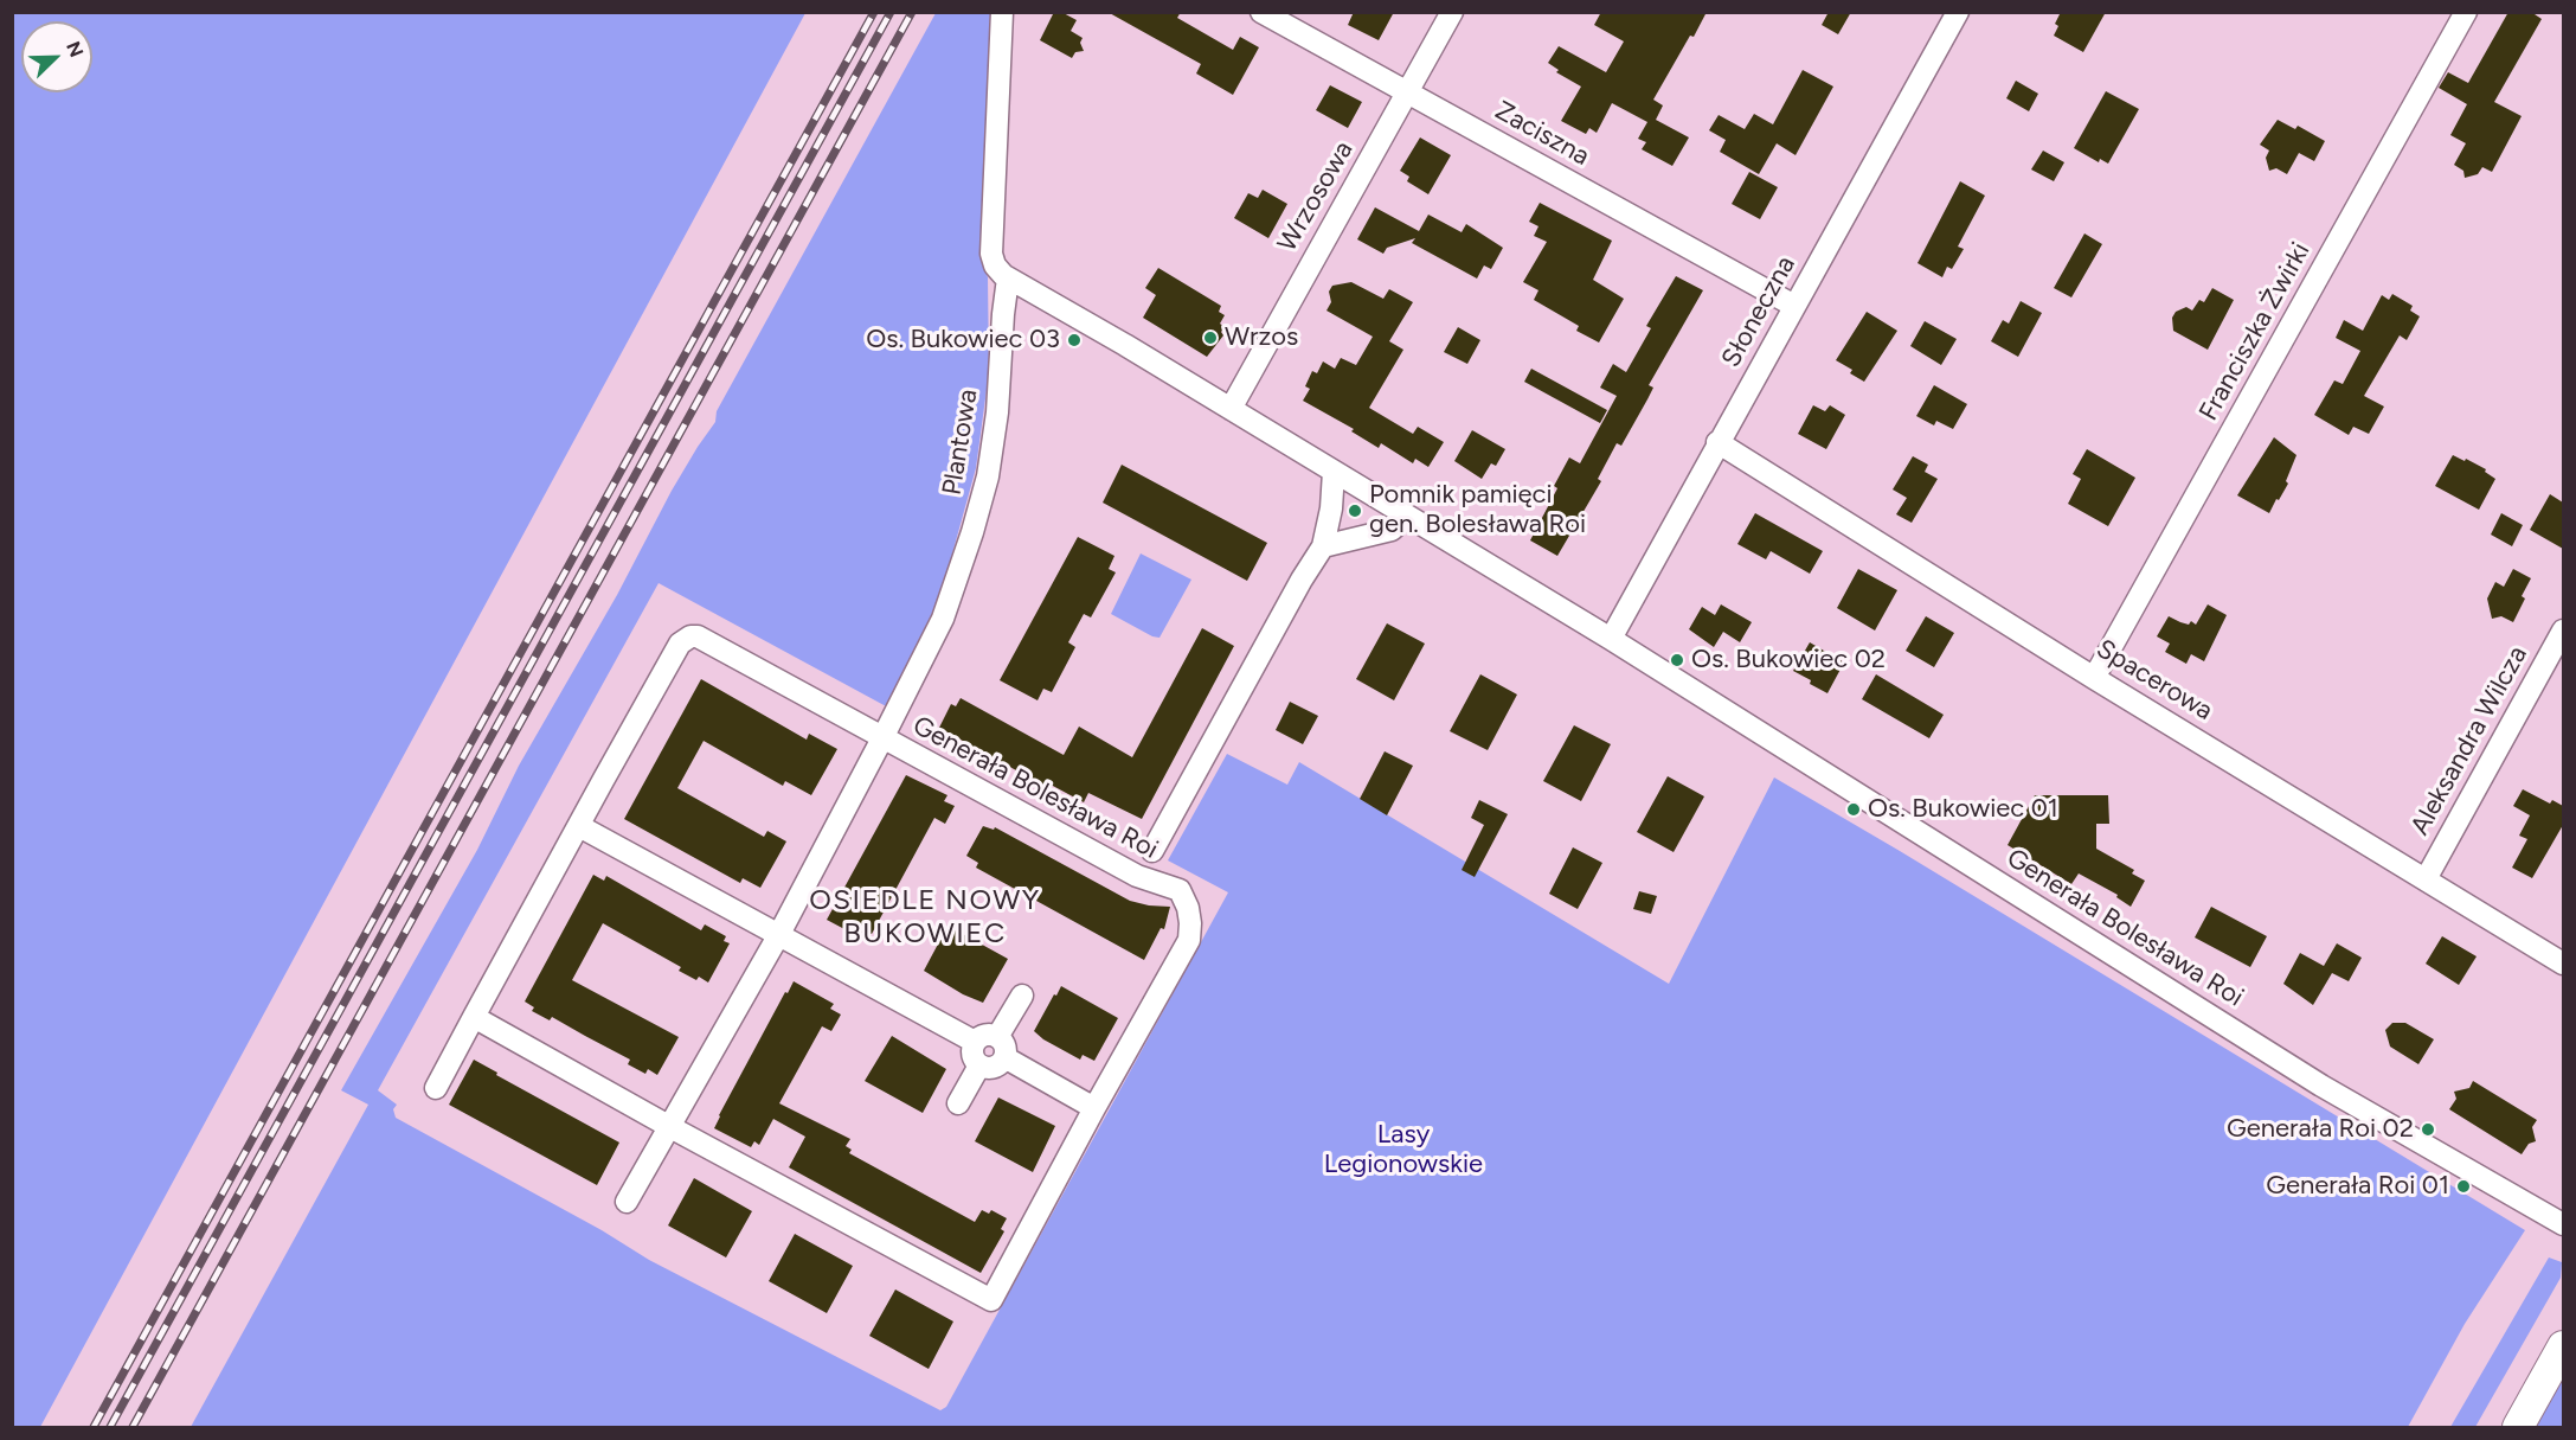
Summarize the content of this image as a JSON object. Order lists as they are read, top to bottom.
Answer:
{
  "streets": {
    "street": [
      "Zaciszna",
      "Wrzosowa",
      "Słoneczna",
      "Franciszka Żwirki",
      "Plantowa",
      "Spacerowa",
      "Aleksandra Wilcza",
      "Generała Bolesława Roi"
    ]
  },
  "crossings": [
    ["Zaciszna", "Wrzosowa"],
    ["Zaciszna", "Słoneczna"],
    ["Wrzosowa", "Generała Bolesława Roi"],
    ["Słoneczna", "Spacerowa"],
    ["Słoneczna", "Generała Bolesława Roi"],
    ["Franciszka Żwirki", "Spacerowa"],
    ["Plantowa", "Generała Bolesława Roi"],
    ["Spacerowa", "Aleksandra Wilcza"]
  ],
  "districts": ["OSIEDLE NOWY BUKOWIEC"],
  "parks": ["Lasy Legionowskie"],
  "places": [
    "Wrzos",
    "Os. Bukowiec 03",
    "Pomnik pamięci gen. Bolesława Roi",
    "Os. Bukowiec 02",
    "Os. Bukowiec 01",
    "Generała Roi 02",
    "Generała Roi 01"
  ],
  "north": "top right"
}
